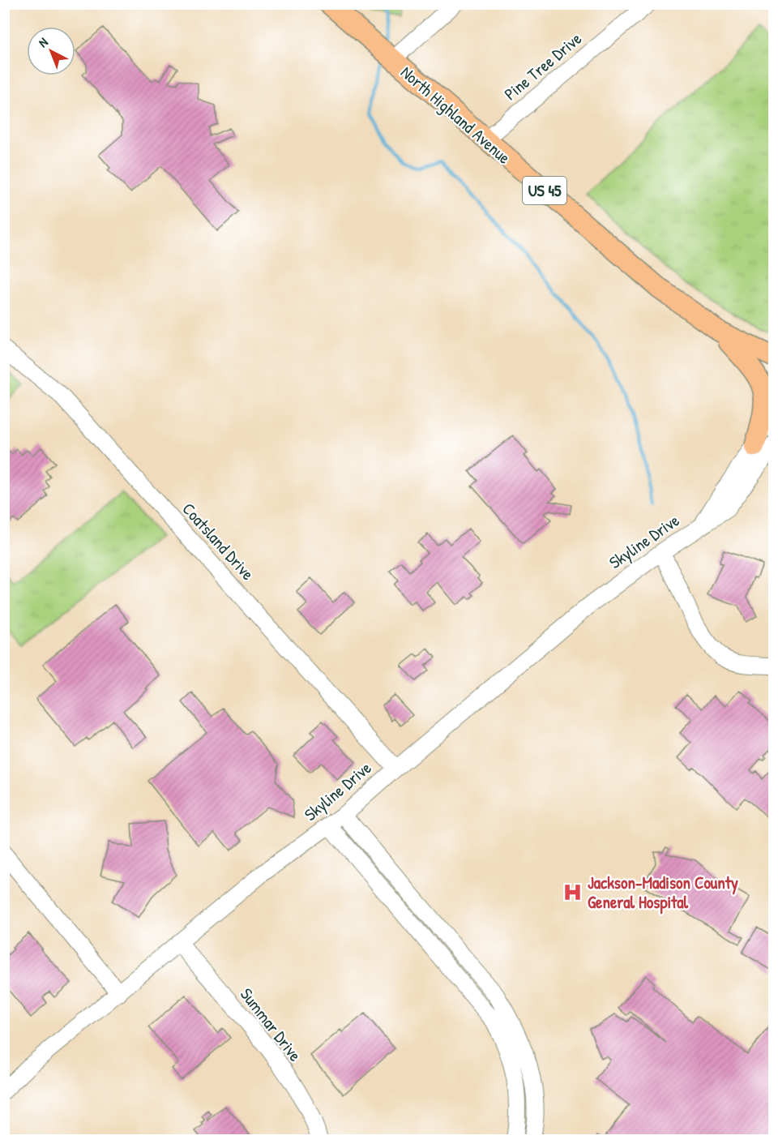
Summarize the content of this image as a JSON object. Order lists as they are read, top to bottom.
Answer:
{
  "streets": {
    "main road": ["North Highland Avenue", "US 45"],
    "street": [
      "Pine Tree Drive",
      "Coatsland Drive",
      "Skyline Drive",
      "Summar Drive"
    ]
  },
  "crossings": [
    ["Pine Tree Drive", "North Highland Avenue"],
    ["Coatsland Drive", "Skyline Drive"],
    ["Skyline Drive", "Summar Drive"]
  ],
  "places": {
    "hospital": ["Jackson-Madison County General Hospital"]
  },
  "north": "top left"
}
